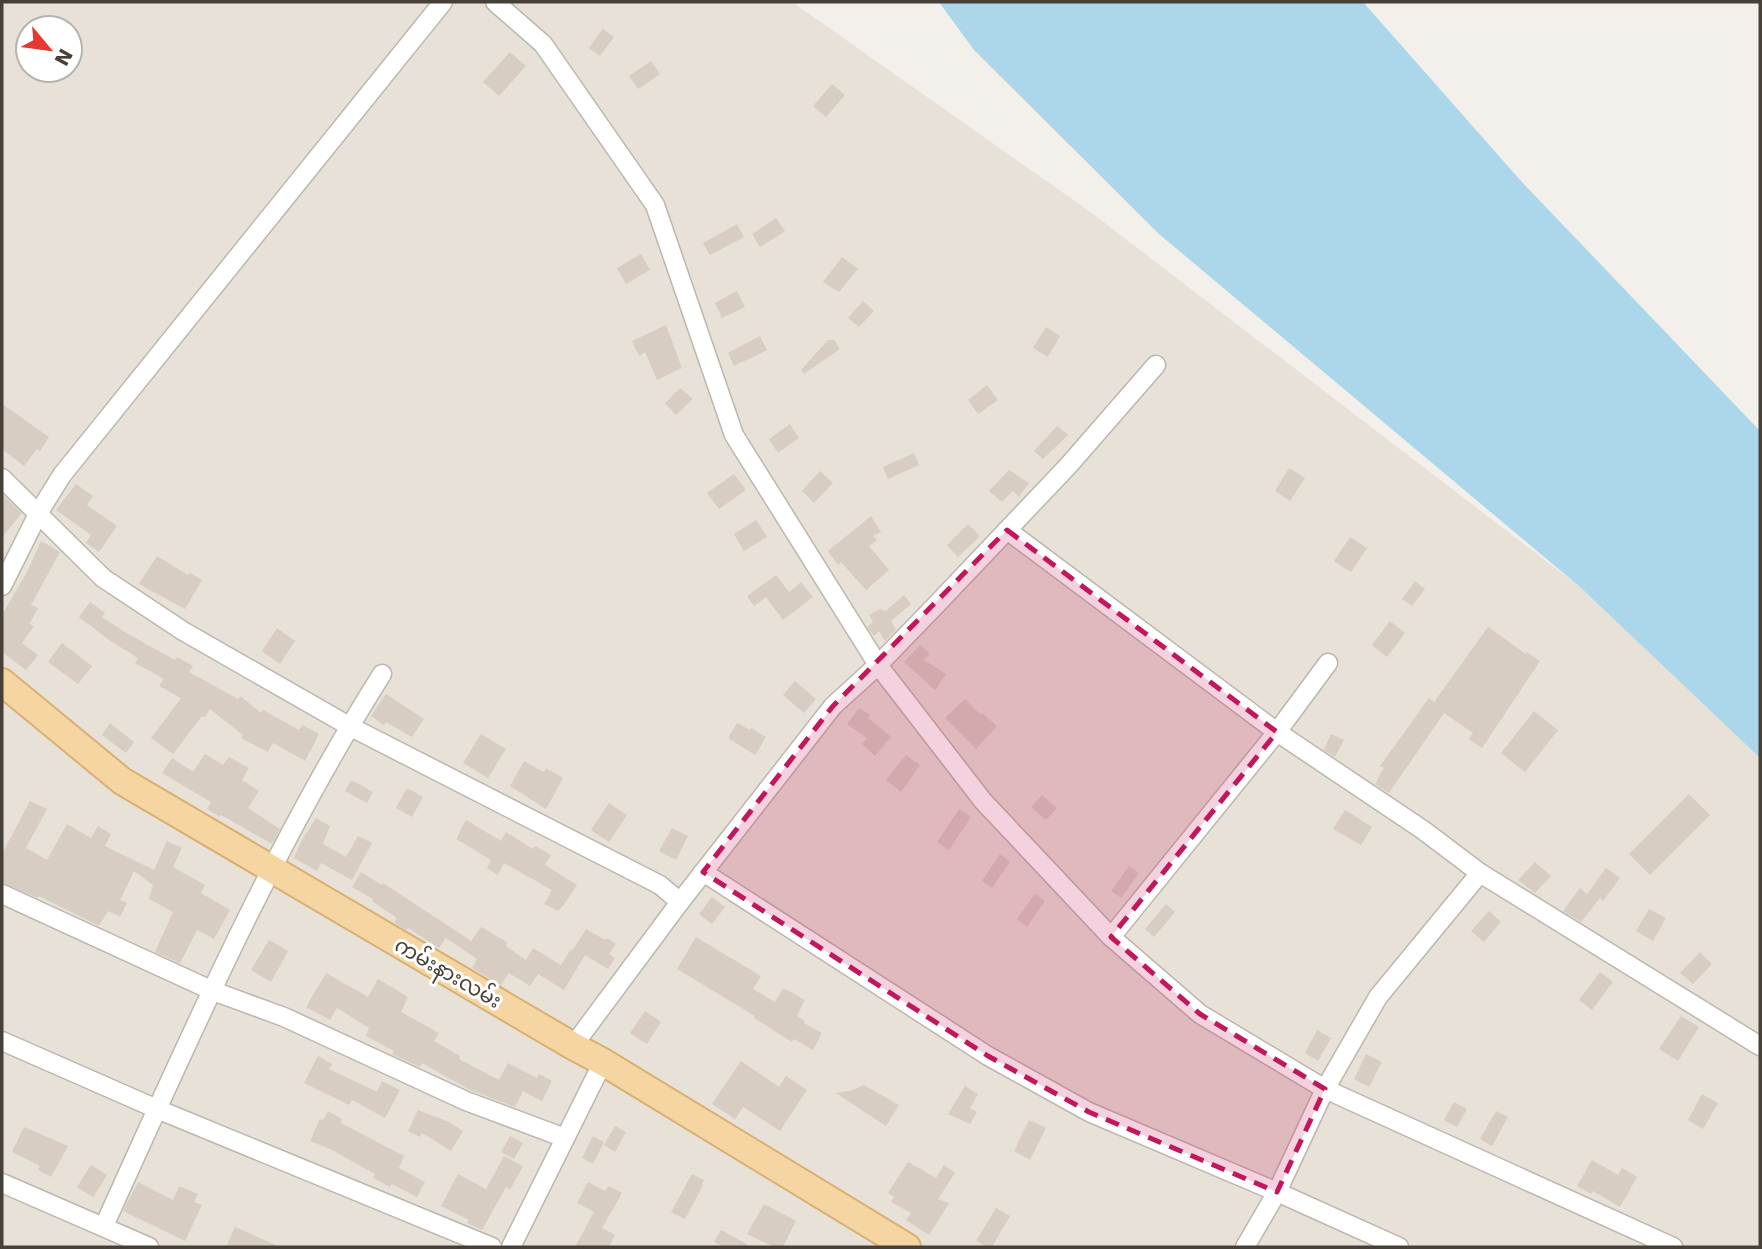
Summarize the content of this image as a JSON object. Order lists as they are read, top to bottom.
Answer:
{
  "streets": {
    "main road": ["ကမ်းနားလမ်း"]
  },
  "north": "bottom right"
}
